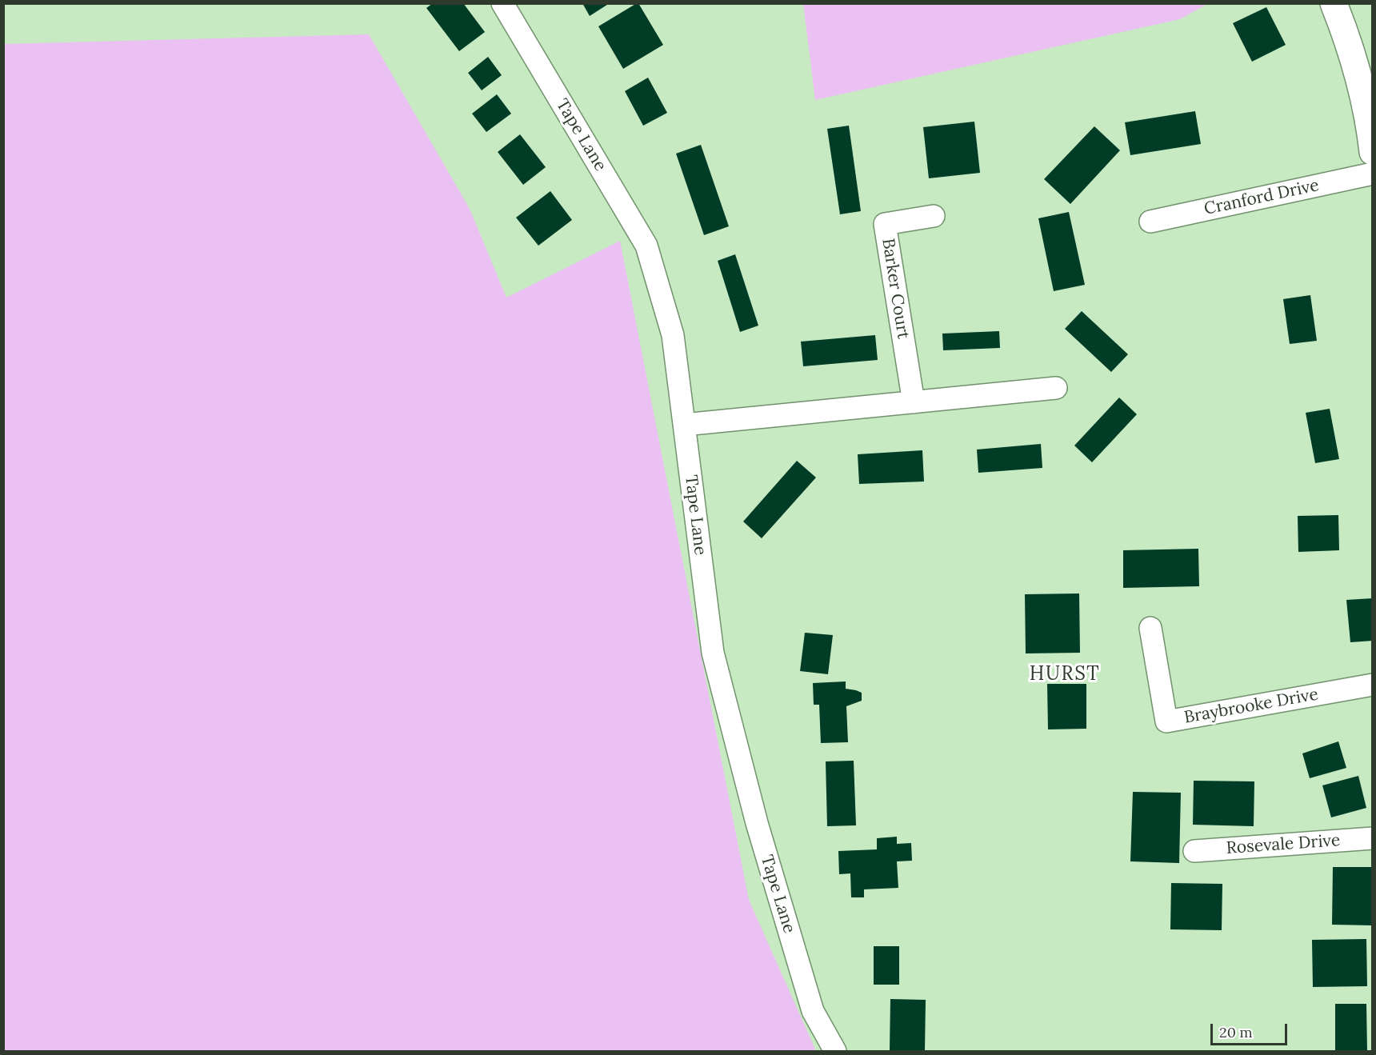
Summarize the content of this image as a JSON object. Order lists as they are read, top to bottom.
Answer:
{
  "streets": {
    "street": [
      "Tape Lane",
      "Cranford Drive",
      "Barker Court",
      "Braybrooke Drive",
      "Rosevale Drive"
    ]
  },
  "districts": ["HURST"],
  "scale_bar": "20 m"
}
